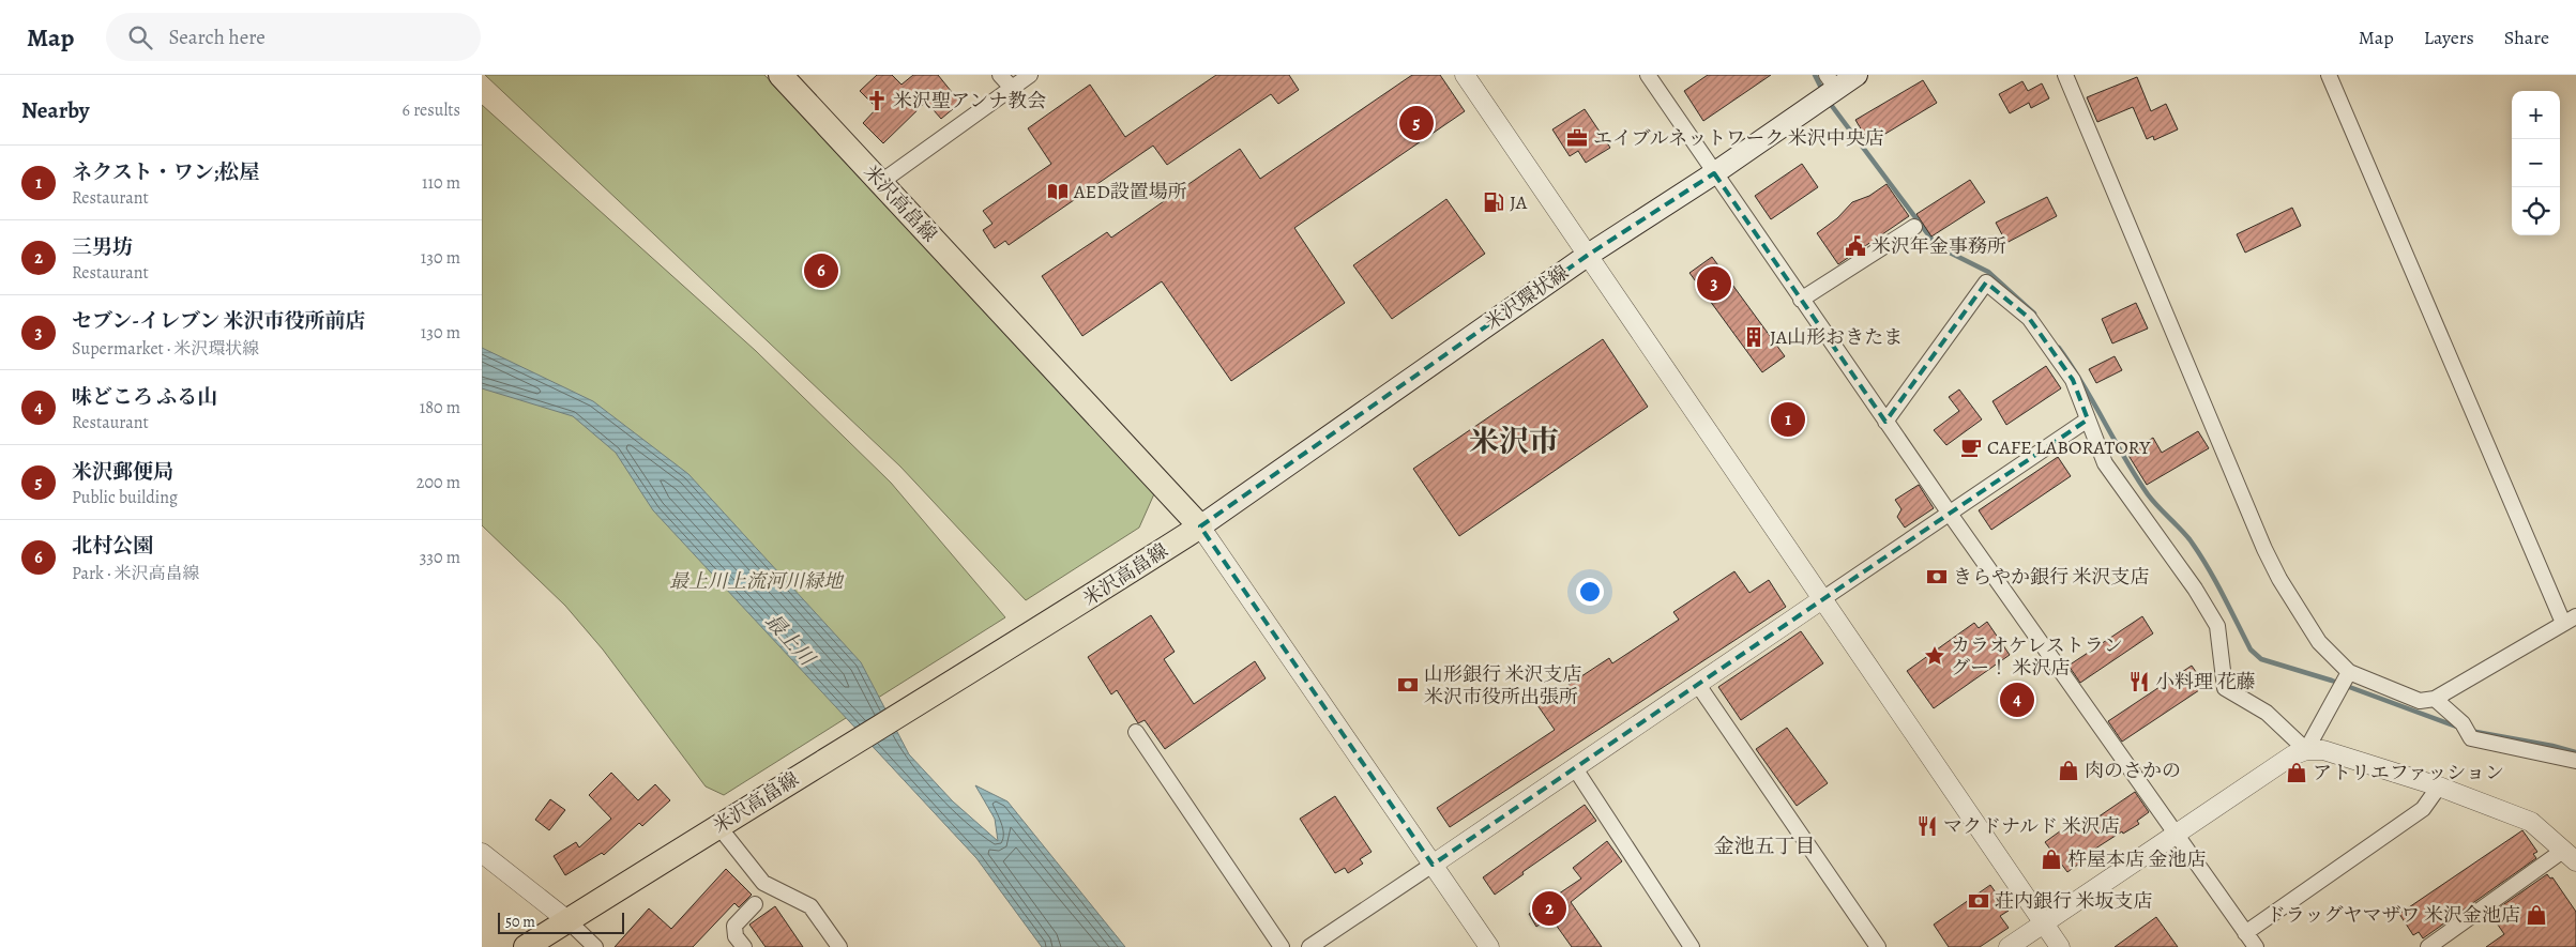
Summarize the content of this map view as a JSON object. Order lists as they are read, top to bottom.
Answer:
{
  "streets": {
    "main road": ["米沢高畠線", "米沢環状線"]
  },
  "crossings": [
    ["米沢高畠線", "米沢環状線"]
  ],
  "districts": ["米沢市", "金池五丁目"],
  "water": ["最上川"],
  "parks": ["最上川上流河川緑地"],
  "places": {
    "church": ["米沢聖アンナ教会"],
    "office": ["エイブルネットワーク 米沢中央店"],
    "library": ["AED設置場所"],
    "fuel station": ["JA"],
    "public building": ["米沢年金事務所"],
    "building": ["JA山形おきたま"],
    "cafe": ["CAFE LABORATORY"],
    "bank": ["きらやか銀行 米沢支店", "山形銀行 米沢支店 米沢市役所出張所", "荘内銀行 米坂支店"],
    "place": ["カラオケレストラン グー！ 米沢店"],
    "restaurant": ["小料理 花藤", "マクドナルド 米沢店"],
    "shop": [
      "肉のさかの",
      "アトリエファッション",
      "杵屋本店 金池店",
      "ドラッグヤマザワ 米沢金池店"
    ]
  },
  "scale_bar": "50 m",
  "page": {
    "header": "Map",
    "search": "Search here",
    "nav": ["Map", "Layers", "Share"],
    "heading": ["Nearby", "6 results"],
    "map_buttons": ["+", "−"],
    "pins": [
      "5",
      "6",
      "3",
      "1",
      "4",
      "2"
    ],
    "list": [
      {
        "mark": "1",
        "name": "ネクスト・ワン;松屋",
        "note": "Restaurant",
        "value": "110 m"
      },
      {
        "mark": "2",
        "name": "三男坊",
        "note": "Restaurant",
        "value": "130 m"
      },
      {
        "mark": "3",
        "name": "セブン-イレブン 米沢市役所前店",
        "note": "Supermarket · 米沢環状線",
        "value": "130 m"
      },
      {
        "mark": "4",
        "name": "味どころ ふる山",
        "note": "Restaurant",
        "value": "180 m"
      },
      {
        "mark": "5",
        "name": "米沢郵便局",
        "note": "Public building",
        "value": "200 m"
      },
      {
        "mark": "6",
        "name": "北村公園",
        "note": "Park · 米沢高畠線",
        "value": "330 m"
      }
    ],
    "scale": "50 m"
  }
}
